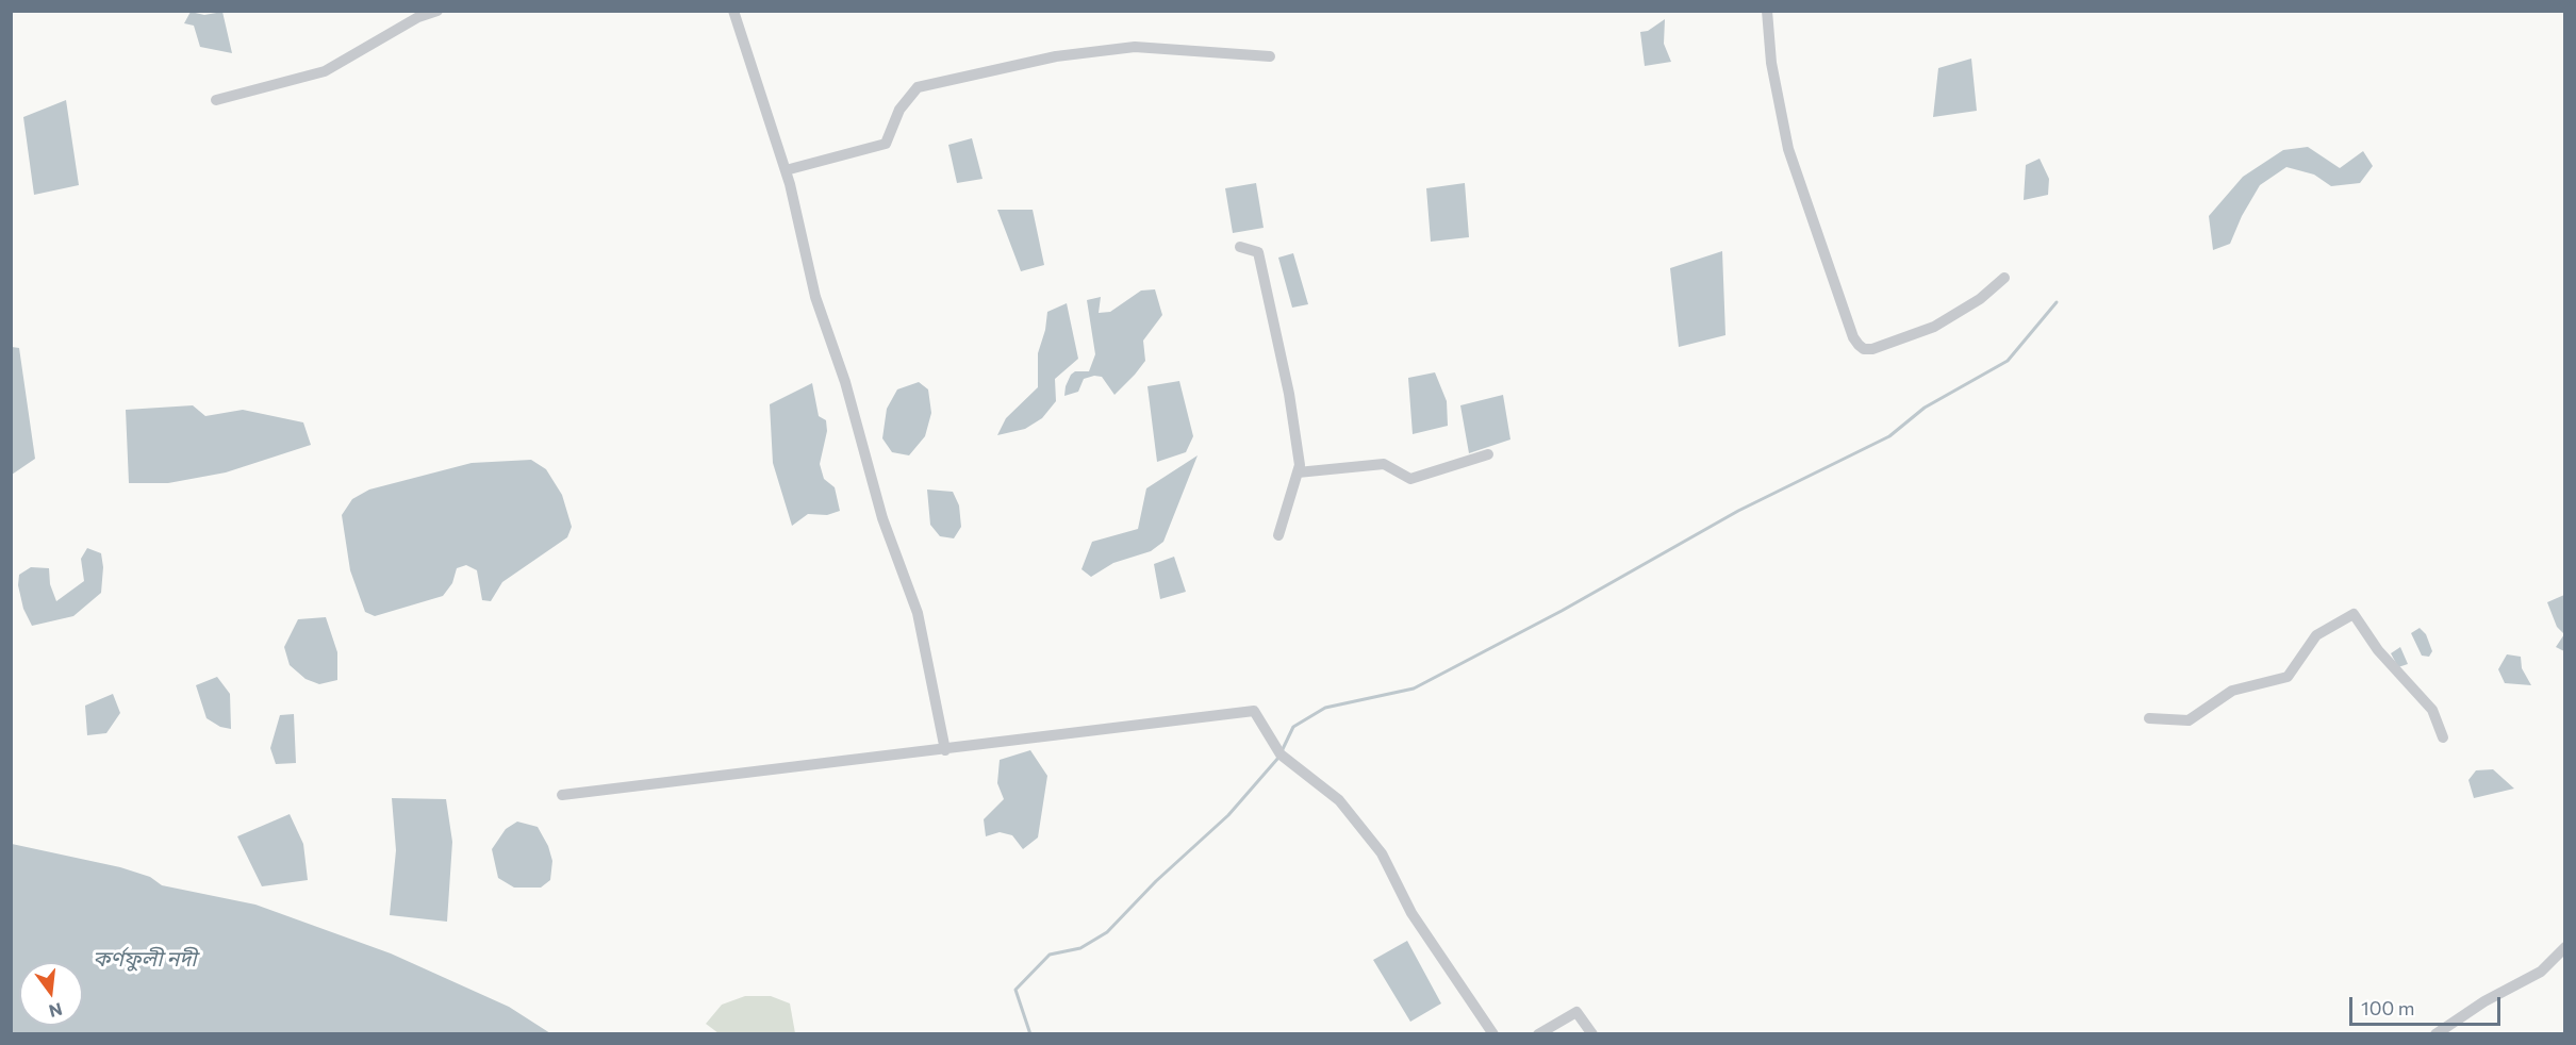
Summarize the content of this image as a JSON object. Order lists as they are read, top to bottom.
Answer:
{
  "water": ["কর্ণফুলী নদী"],
  "scale_bar": "100 m",
  "north": "bottom"
}
